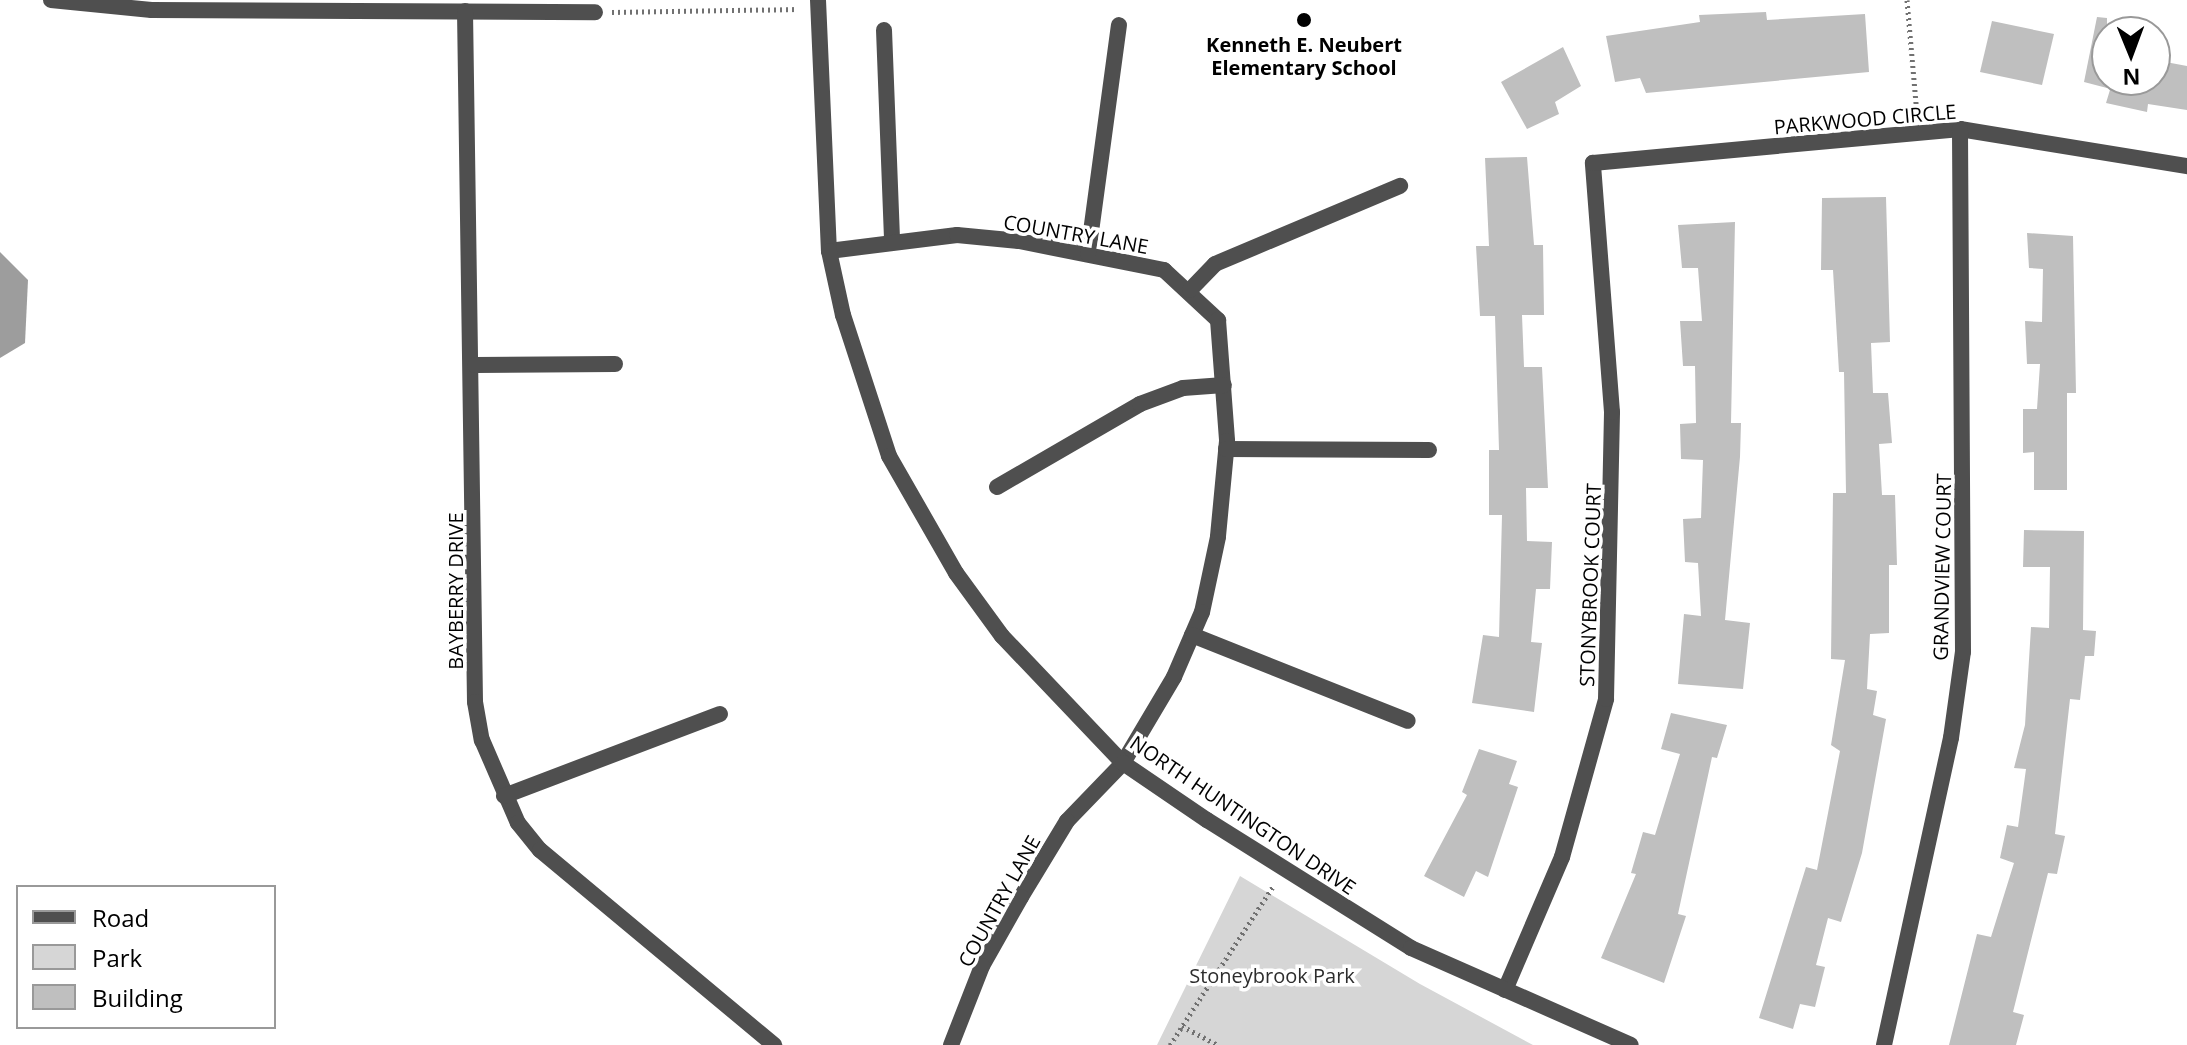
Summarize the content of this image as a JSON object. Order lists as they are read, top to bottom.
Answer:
{
  "streets": {
    "street": [
      "PARKWOOD CIRCLE",
      "COUNTRY LANE",
      "GRANDVIEW COURT",
      "STONYBROOK COURT",
      "BAYBERRY DRIVE",
      "NORTH HUNTINGTON DRIVE"
    ]
  },
  "crossings": [
    ["PARKWOOD CIRCLE", "GRANDVIEW COURT"],
    ["PARKWOOD CIRCLE", "STONYBROOK COURT"],
    ["COUNTRY LANE", "NORTH HUNTINGTON DRIVE"],
    ["STONYBROOK COURT", "NORTH HUNTINGTON DRIVE"]
  ],
  "parks": ["Stoneybrook Park"],
  "places": ["Kenneth E. Neubert Elementary School"],
  "legend": ["Road", "Park", "Building"],
  "north": "bottom"
}
